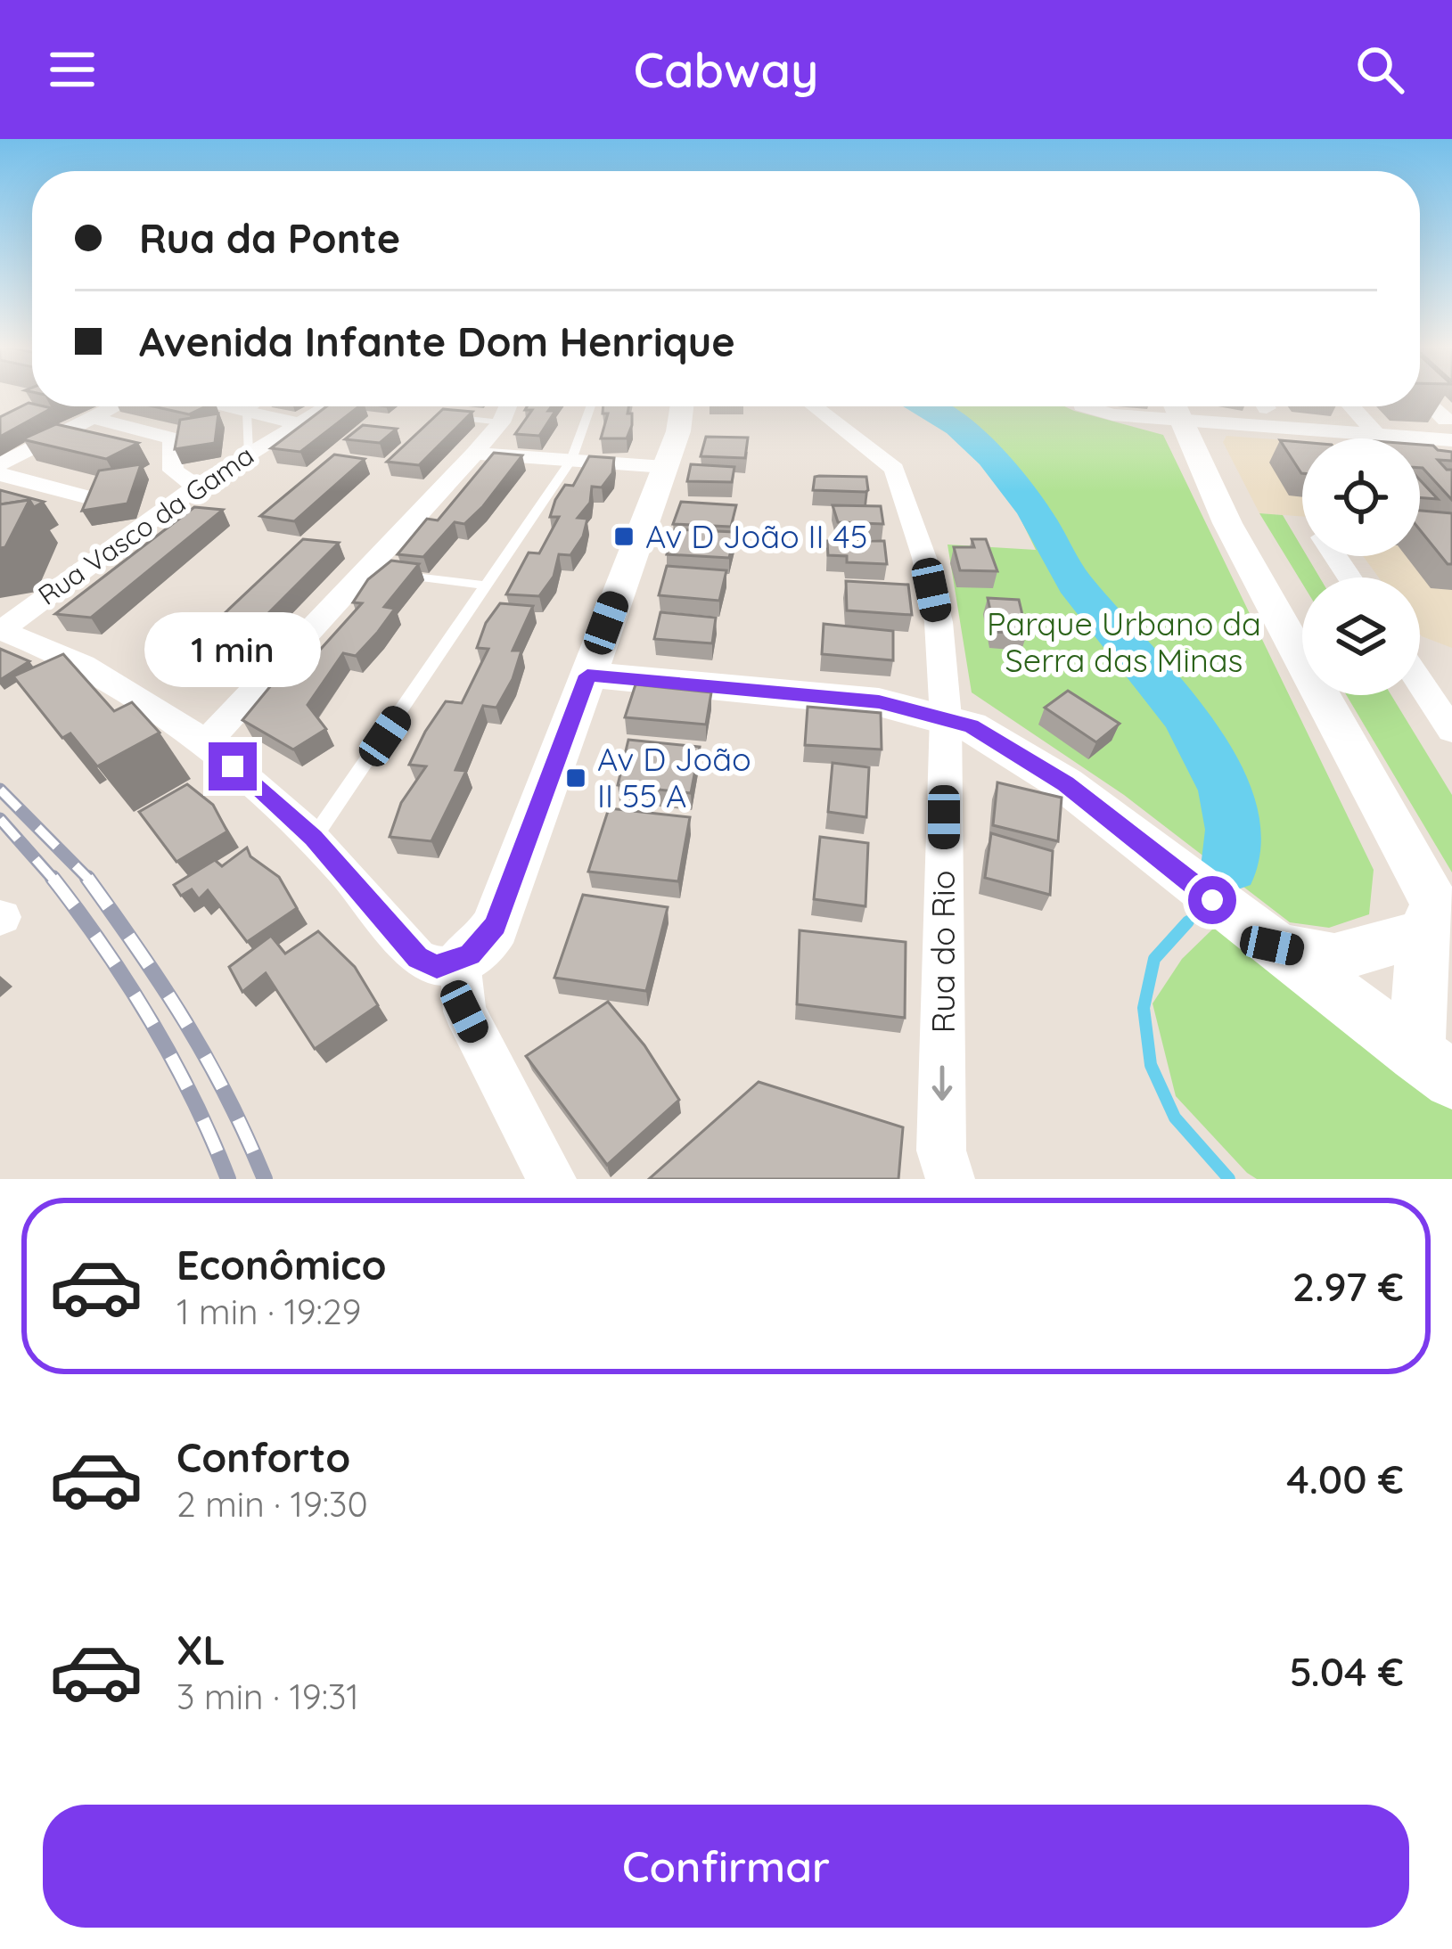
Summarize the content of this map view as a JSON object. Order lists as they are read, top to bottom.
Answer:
{
  "streets": {
    "street": ["Rua Vasco da Gama", "Rua do Rio"]
  },
  "one_way": ["Rua do Rio"],
  "parks": ["Parque Urbano da Serra das Minas"],
  "places": {
    "transit": ["Av D João II 45", "Av D João II 55 A"]
  },
  "page": {
    "header": "Cabway",
    "banner": ["Rua da Ponte", "Avenida Infante Dom Henrique"],
    "bubble": "1 min",
    "list": [
      {
        "name": "Econômico",
        "note": "1 min · 19:29",
        "value": "2.97 €"
      },
      {
        "name": "Conforto",
        "note": "2 min · 19:30",
        "value": "4.00 €"
      },
      {
        "name": "XL",
        "note": "3 min · 19:31",
        "value": "5.04 €"
      }
    ],
    "buttons": "Confirmar"
  }
}
